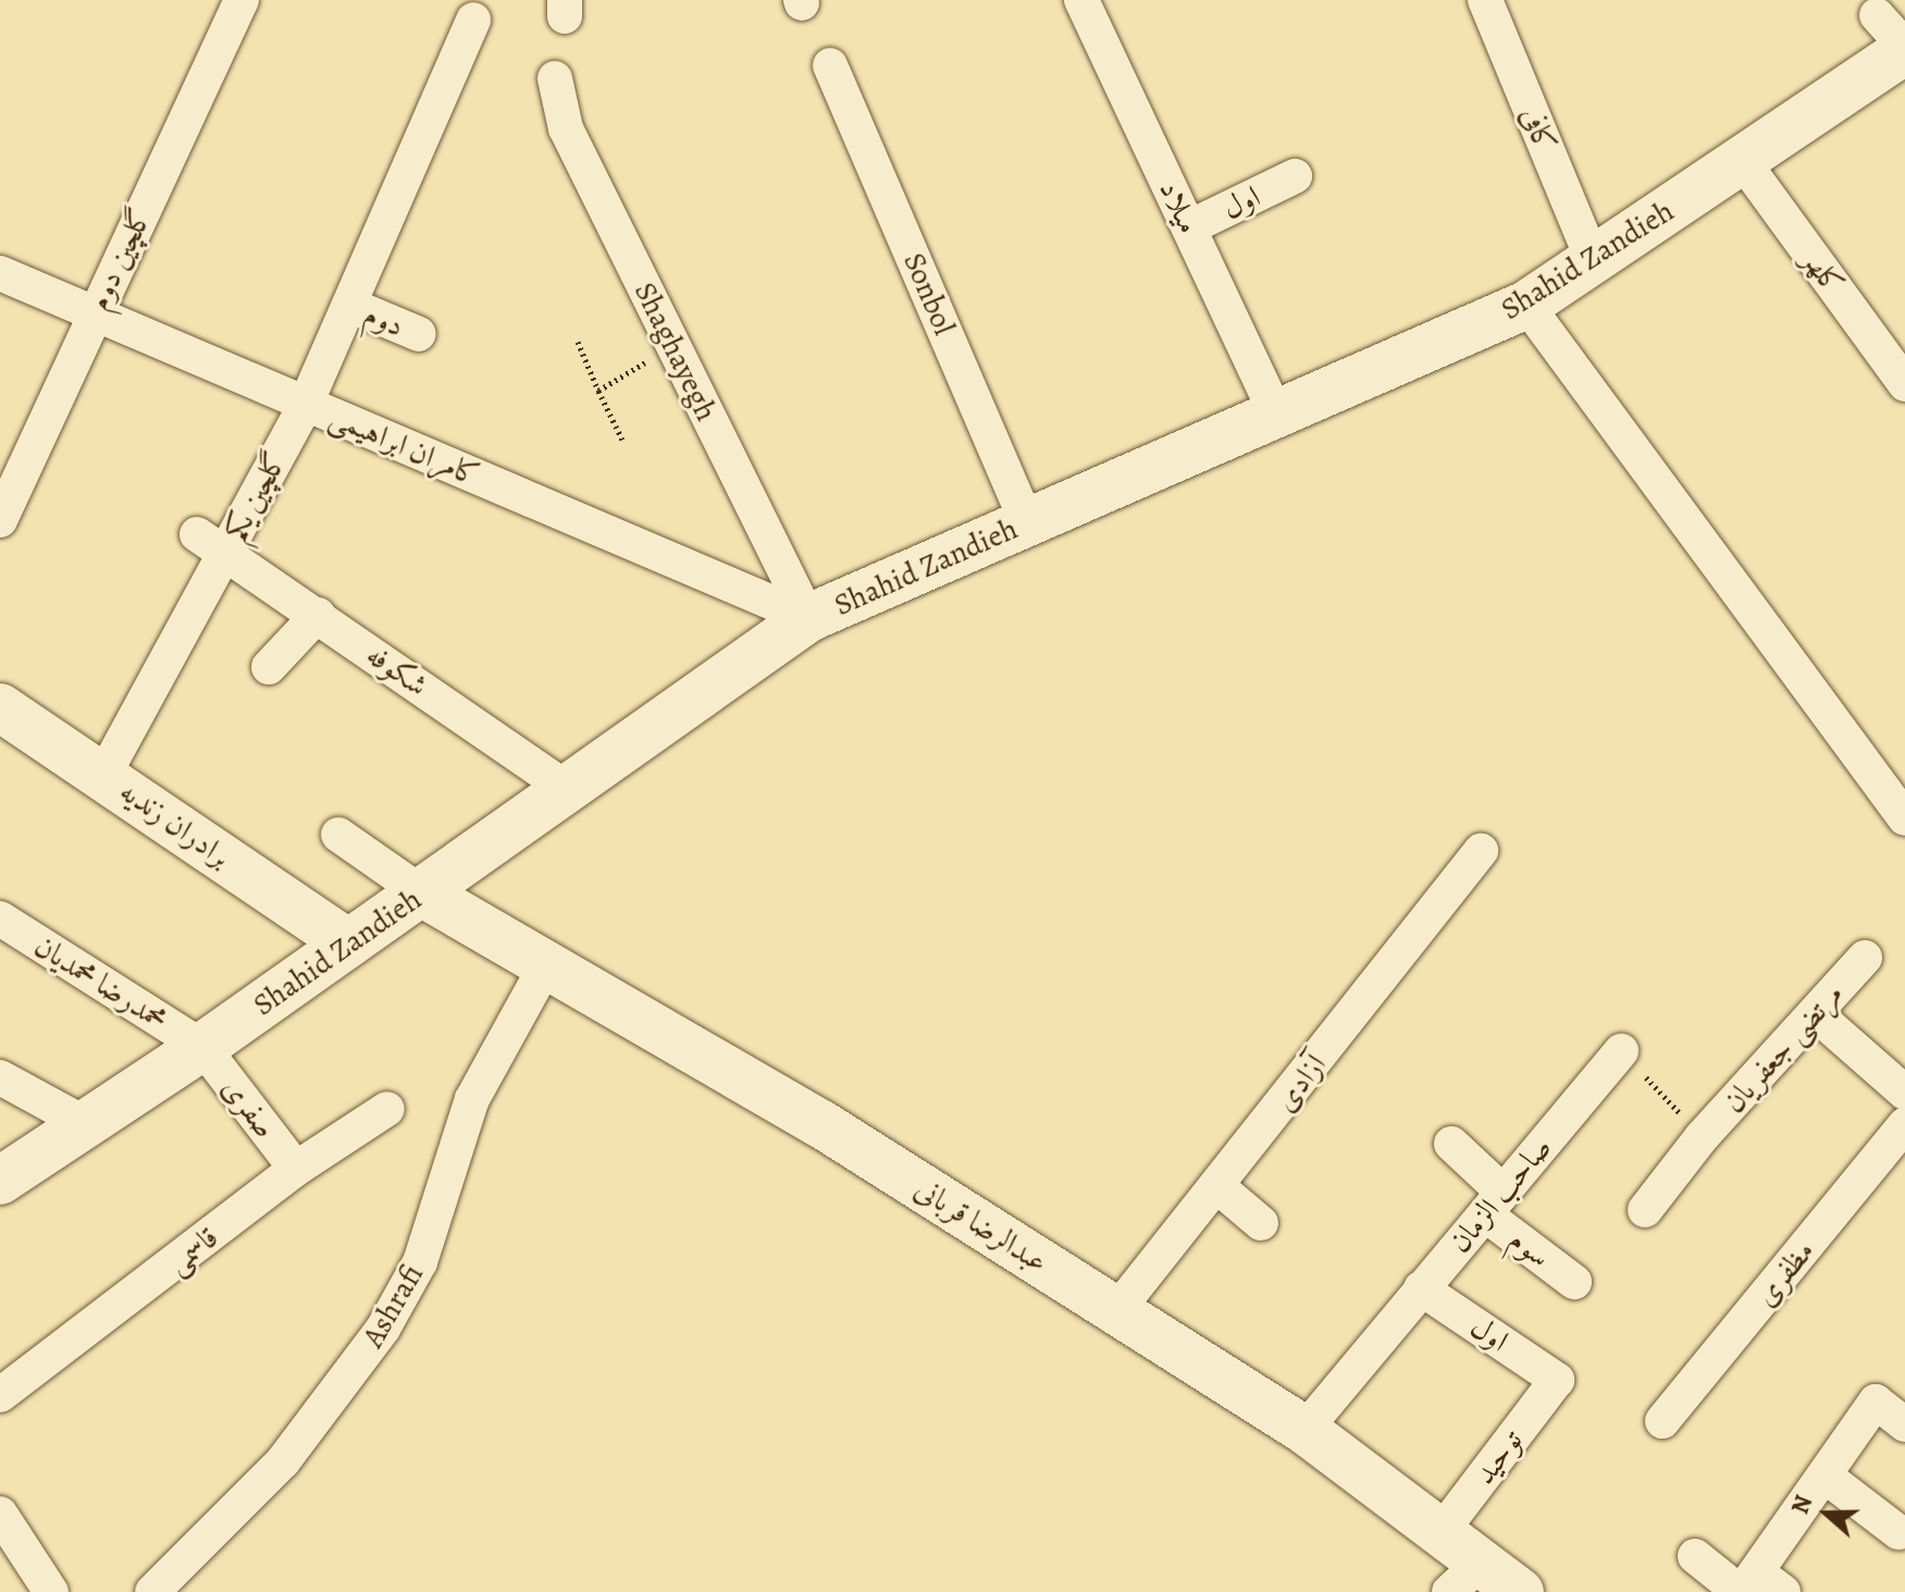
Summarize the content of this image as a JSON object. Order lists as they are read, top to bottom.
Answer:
{
  "streets": {
    "street": [
      "کافی",
      "اول",
      "میلاد",
      "گلچین دوم",
      "Shahid Zandieh",
      "کلهر",
      "Sonbol",
      "دوم",
      "Shaghayegh",
      "کامران ابراهیمی",
      "گلچین یکم",
      "شکوفه",
      "برادران زندیه",
      "محمدرضا محمدیان",
      "مرتضی جعفریان",
      "آزادی",
      "صفری",
      "صاحب الزمان",
      "عبدالرضا قربانی",
      "سوم",
      "قاسمی",
      "مظفری",
      "Ashrafi",
      "توحید"
    ]
  },
  "crossings": [
    ["کافی", "Shahid Zandieh"],
    ["اول", "میلاد"],
    ["اول", "صاحب الزمان"],
    ["اول", "توحید"],
    ["میلاد", "Shahid Zandieh"],
    ["گلچین دوم", "کامران ابراهیمی"],
    ["Shahid Zandieh", "کلهر"],
    ["Shahid Zandieh", "Sonbol"],
    ["Shahid Zandieh", "Shaghayegh"],
    ["Shahid Zandieh", "کامران ابراهیمی"],
    ["Shahid Zandieh", "شکوفه"],
    ["Shahid Zandieh", "برادران زندیه"],
    ["Shahid Zandieh", "محمدرضا محمدیان"],
    ["Shahid Zandieh", "صفری"],
    ["Shahid Zandieh", "عبدالرضا قربانی"],
    ["دوم", "گلچین یکم"],
    ["Shaghayegh", "کامران ابراهیمی"],
    ["کامران ابراهیمی", "گلچین یکم"],
    ["گلچین یکم", "شکوفه"],
    ["گلچین یکم", "برادران زندیه"],
    ["محمدرضا محمدیان", "صفری"],
    ["آزادی", "عبدالرضا قربانی"],
    ["صفری", "قاسمی"],
    ["صاحب الزمان", "عبدالرضا قربانی"],
    ["صاحب الزمان", "سوم"],
    ["عبدالرضا قربانی", "Ashrafi"],
    ["عبدالرضا قربانی", "توحید"]
  ],
  "north": "left"
}
